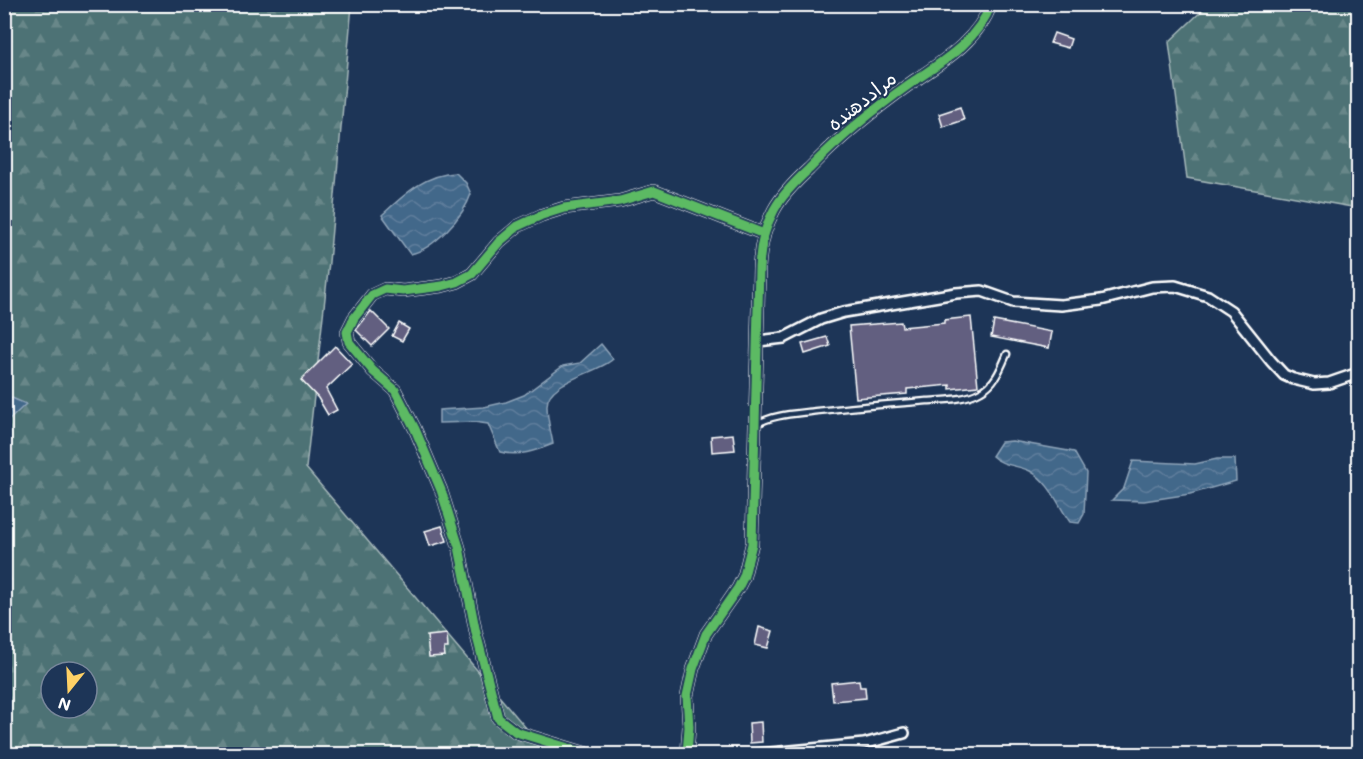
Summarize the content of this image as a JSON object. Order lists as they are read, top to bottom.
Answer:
{
  "streets": {
    "street": ["مراددهنده"]
  },
  "north": "bottom"
}
